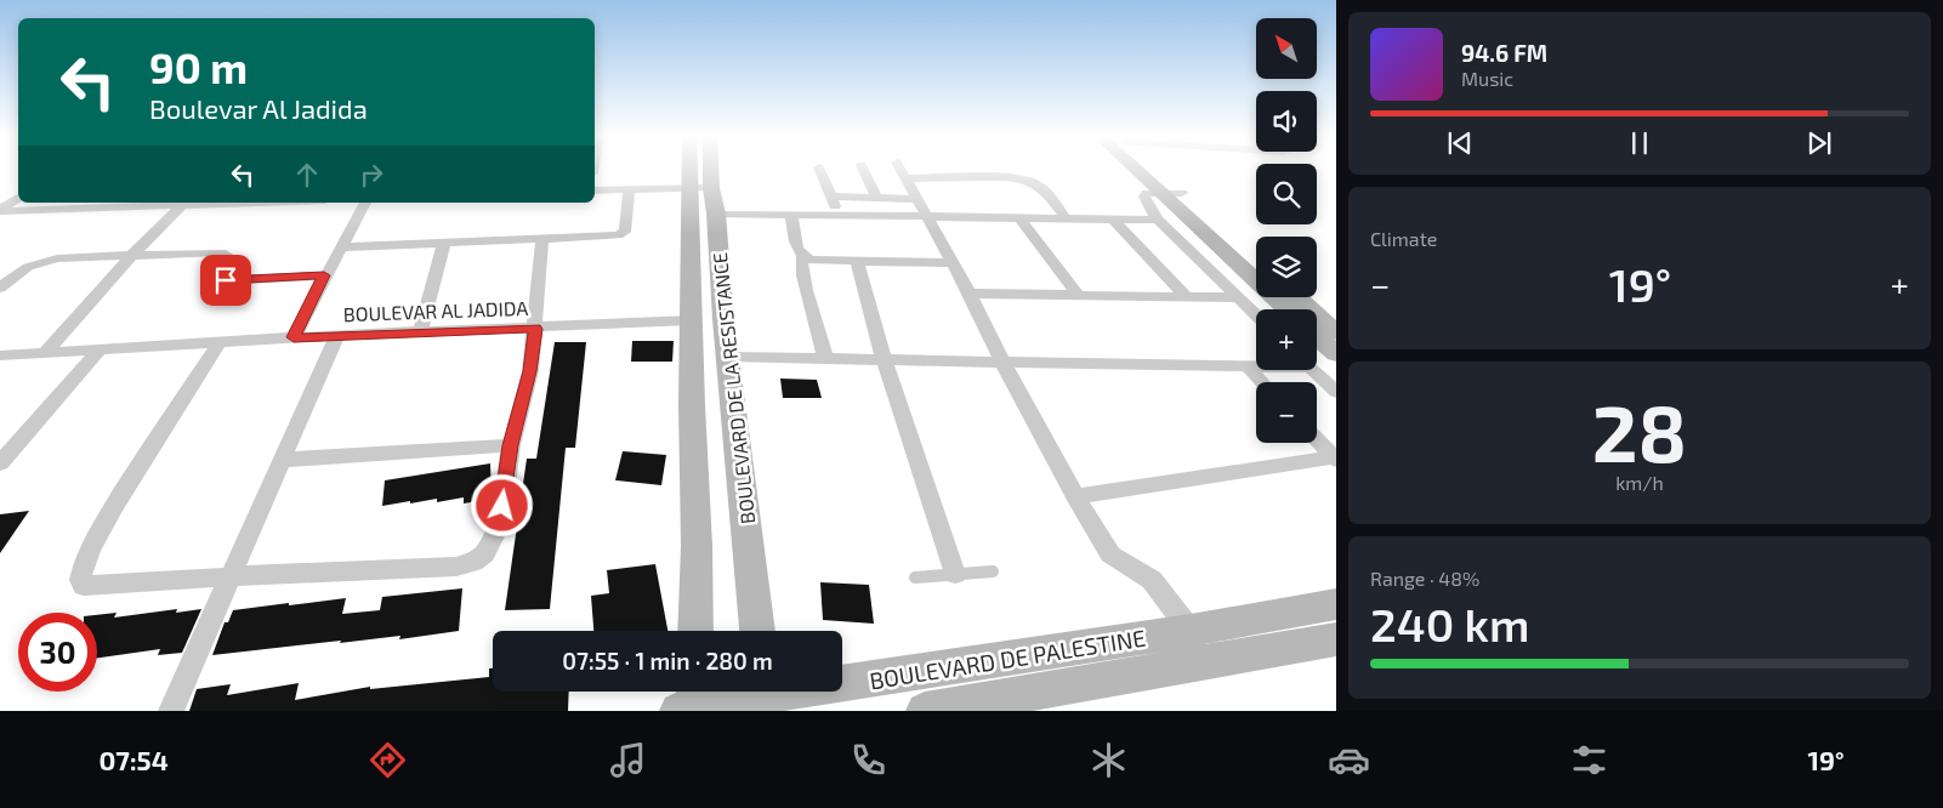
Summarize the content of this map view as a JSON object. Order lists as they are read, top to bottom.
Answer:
{
  "streets": {
    "main road": ["BOULEVARD DE LA RESISTANCE", "BOULEVARD DE PALESTINE"],
    "street": ["BOULEVAR AL JADIDA"]
  },
  "crossings": [
    ["BOULEVAR AL JADIDA", "BOULEVARD DE LA RESISTANCE"]
  ],
  "north": "top left",
  "page": {
    "map_buttons": ["+", "−"],
    "turn": ["90 m", "Boulevar Al Jadida"],
    "song": ["94.6 FM", "Music"],
    "tile": [
      "Climate",
      ["28", "km/h"],
      ["Range · 48%", "240 km"]
    ],
    "heat": ["−", "19°", "+"],
    "limit": "30",
    "trip": "07:55 · 1 min · 280 m",
    "tabs": ["07:54", "19°"]
  }
}
